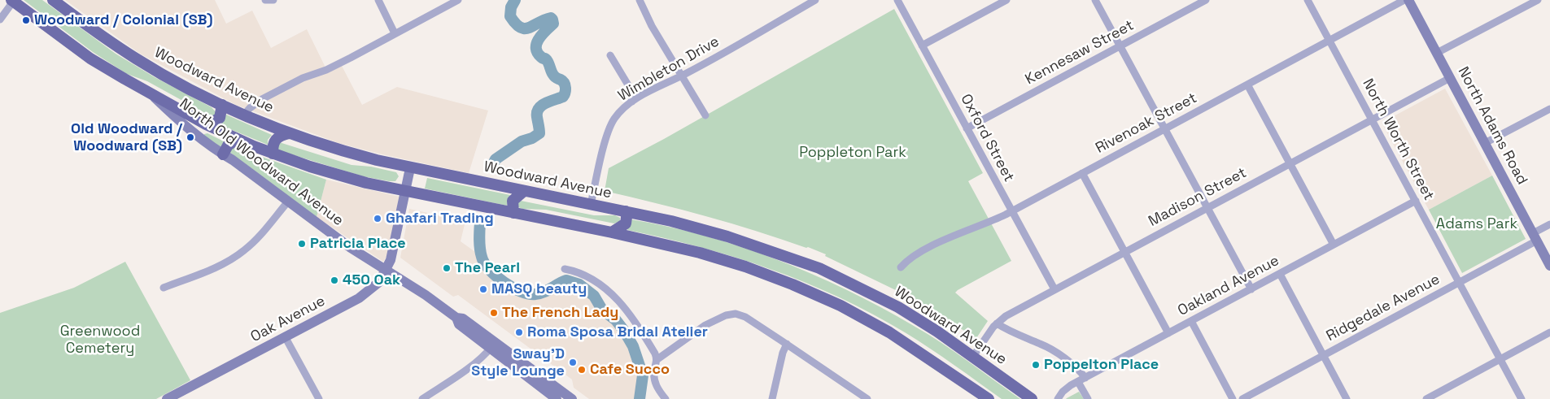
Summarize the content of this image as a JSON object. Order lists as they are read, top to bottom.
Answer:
{
  "streets": {
    "main road": ["Woodward Avenue"],
    "street": [
      "Kennesaw Street",
      "Wimbleton Drive",
      "Rivenoak Street",
      "North Adams Road",
      "Oxford Street",
      "North Worth Street",
      "North Old Woodward Avenue",
      "Madison Street",
      "Oakland Avenue",
      "Ridgedale Avenue",
      "Oak Avenue"
    ]
  },
  "crossings": [
    ["Kennesaw Street", "Oxford Street"],
    ["Wimbleton Drive", "Woodward Avenue"],
    ["Woodward Avenue", "Madison Street"],
    ["Woodward Avenue", "Oak Avenue"],
    ["Rivenoak Street", "Oxford Street"],
    ["Rivenoak Street", "North Worth Street"],
    ["North Adams Road", "Madison Street"],
    ["North Adams Road", "Ridgedale Avenue"],
    ["Oxford Street", "Madison Street"],
    ["North Worth Street", "Madison Street"],
    ["North Worth Street", "Oakland Avenue"],
    ["North Worth Street", "Ridgedale Avenue"],
    ["North Old Woodward Avenue", "Oak Avenue"]
  ],
  "parks": ["Poppleton Park", "Adams Park", "Greenwood Cemetery"],
  "places": [
    "Woodward / Colonial (SB)",
    "Old Woodward / Woodward (SB)",
    "Ghafari Trading",
    "Patricia Place",
    "The Pearl",
    "450 Oak",
    "MASQ beauty",
    "The French Lady",
    "Roma Sposa Bridal Atelier",
    "Sway'D Style Lounge",
    "Poppelton Place",
    "Cafe Succo"
  ]
}
